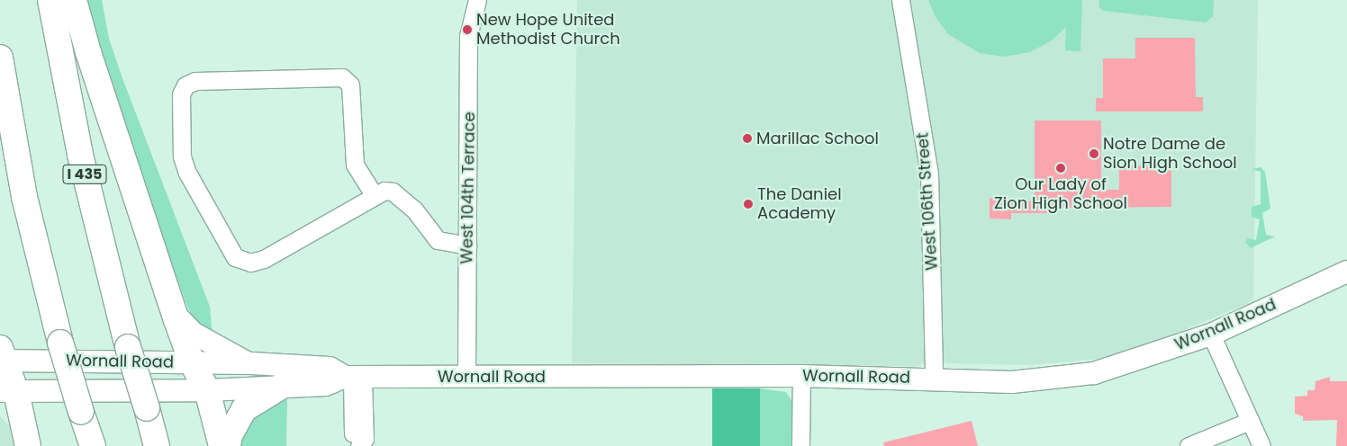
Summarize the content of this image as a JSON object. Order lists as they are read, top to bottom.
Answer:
{
  "streets": {
    "highway": ["I 435"],
    "main road": ["Wornall Road"],
    "street": ["West 104th Terrace", "West 106th Street"]
  },
  "crossings": [
    ["West 104th Terrace", "Wornall Road"],
    ["West 106th Street", "Wornall Road"]
  ],
  "places": [
    "New Hope United Methodist Church",
    "Marillac School",
    "Notre Dame de Sion High School",
    "Our Lady of Zion High School",
    "The Daniel Academy"
  ]
}
